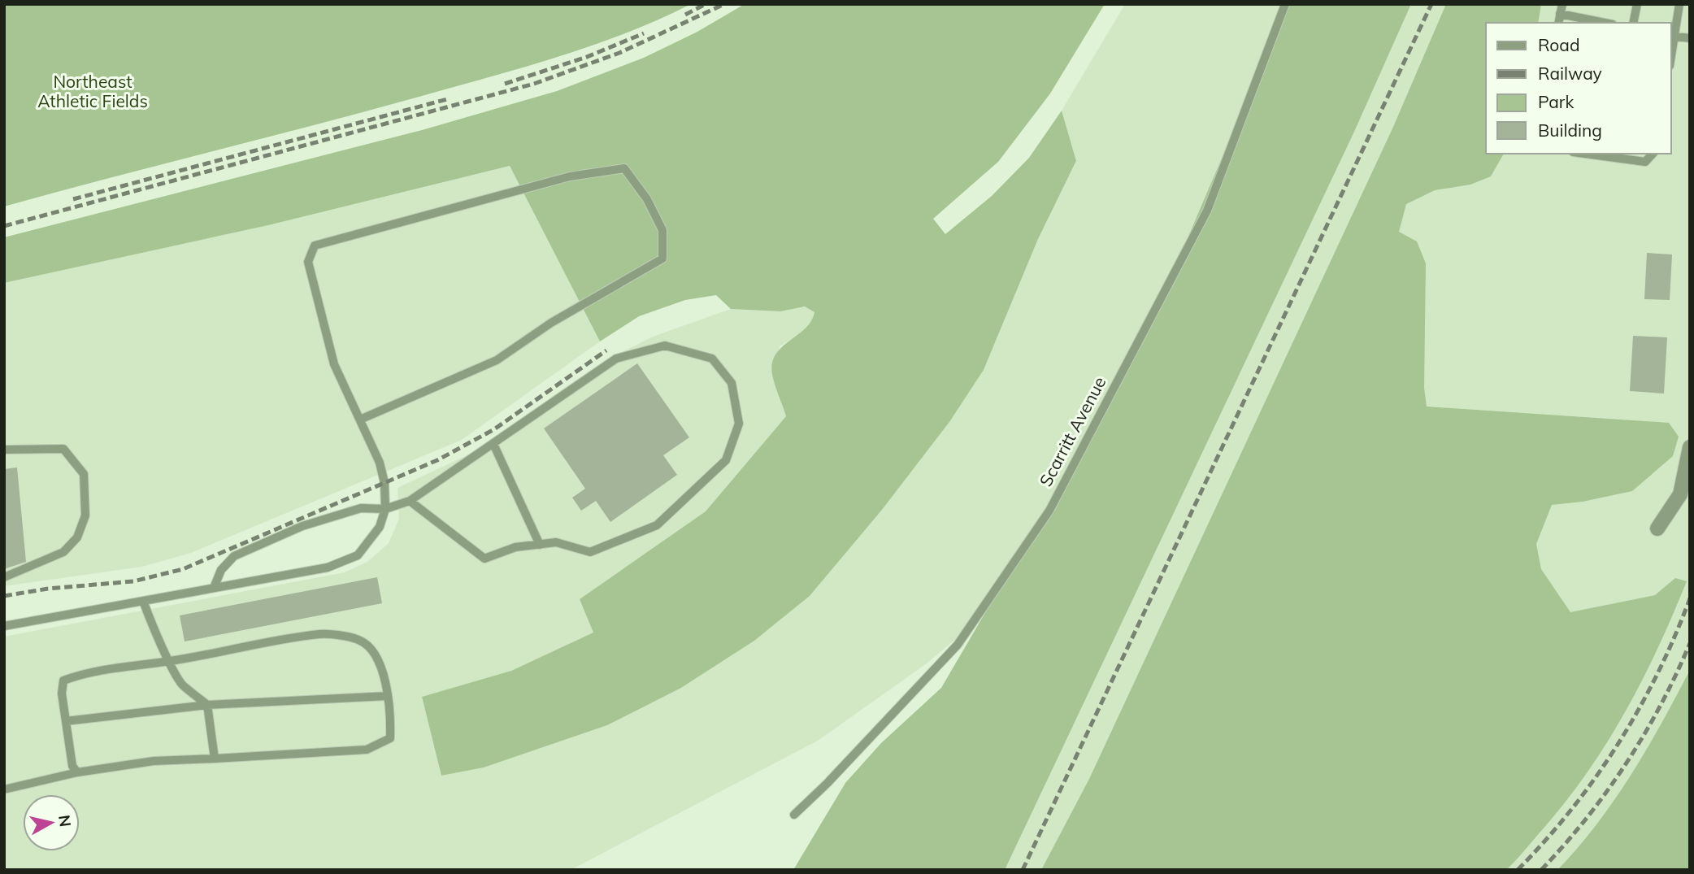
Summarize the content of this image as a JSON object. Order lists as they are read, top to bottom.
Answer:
{
  "streets": {
    "lane": ["Scarritt Avenue"]
  },
  "parks": ["Northeast Athletic Fields"],
  "legend": [
    "Road",
    "Railway",
    "Park",
    "Building"
  ],
  "north": "right"
}
